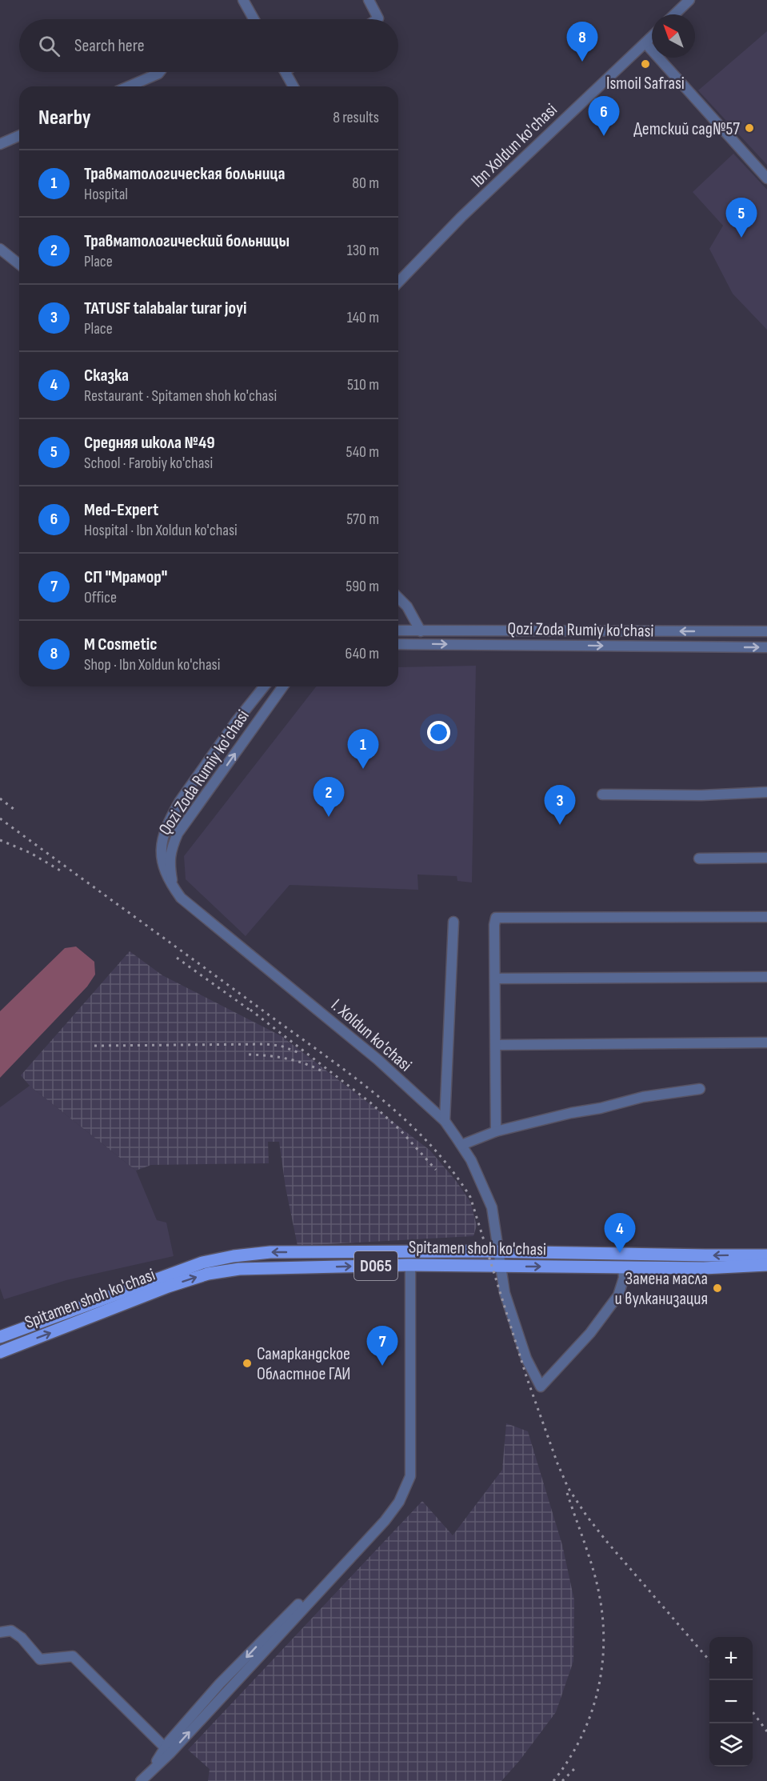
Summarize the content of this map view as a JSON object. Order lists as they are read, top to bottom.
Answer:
{
  "streets": {
    "main road": ["Spitamen shoh ko'chasi", "D065"],
    "street": ["Ibn Xoldun ko'chasi", "Qozi Zoda Rumiy ko'chasi", "I. Xoldun ko'chasi"]
  },
  "crossings": [
    ["Qozi Zoda Rumiy ko'chasi", "I. Xoldun ko'chasi"],
    ["I. Xoldun ko'chasi", "Spitamen shoh ko'chasi"]
  ],
  "places": [
    "Ismoil Safrasi",
    "Детский сад№57",
    "Замена масла и вулканизация",
    "Самаркандское Областное ГАИ"
  ],
  "north": "top left",
  "page": {
    "search": "Search here",
    "pins": [
      "8",
      "6",
      "5",
      "1",
      "2",
      "3",
      "4",
      "7"
    ],
    "heading": ["Nearby", "8 results"],
    "list": [
      {
        "mark": "1",
        "name": "Травматологическая больница",
        "note": "Hospital",
        "value": "80 m"
      },
      {
        "mark": "2",
        "name": "Травматологический больницы",
        "note": "Place",
        "value": "130 m"
      },
      {
        "mark": "3",
        "name": "TATUSF talabalar turar joyi",
        "note": "Place",
        "value": "140 m"
      },
      {
        "mark": "4",
        "name": "Сказка",
        "note": "Restaurant · Spitamen shoh ko'chasi",
        "value": "510 m"
      },
      {
        "mark": "5",
        "name": "Средняя школа №49",
        "note": "School · Farobiy ko'chasi",
        "value": "540 m"
      },
      {
        "mark": "6",
        "name": "Med-Expert",
        "note": "Hospital · Ibn Xoldun ko'chasi",
        "value": "570 m"
      },
      {
        "mark": "7",
        "name": "СП \"Мрамор\"",
        "note": "Office",
        "value": "590 m"
      },
      {
        "mark": "8",
        "name": "M Cosmetic",
        "note": "Shop · Ibn Xoldun ko'chasi",
        "value": "640 m"
      }
    ],
    "map_buttons": ["+", "−"]
  }
}
